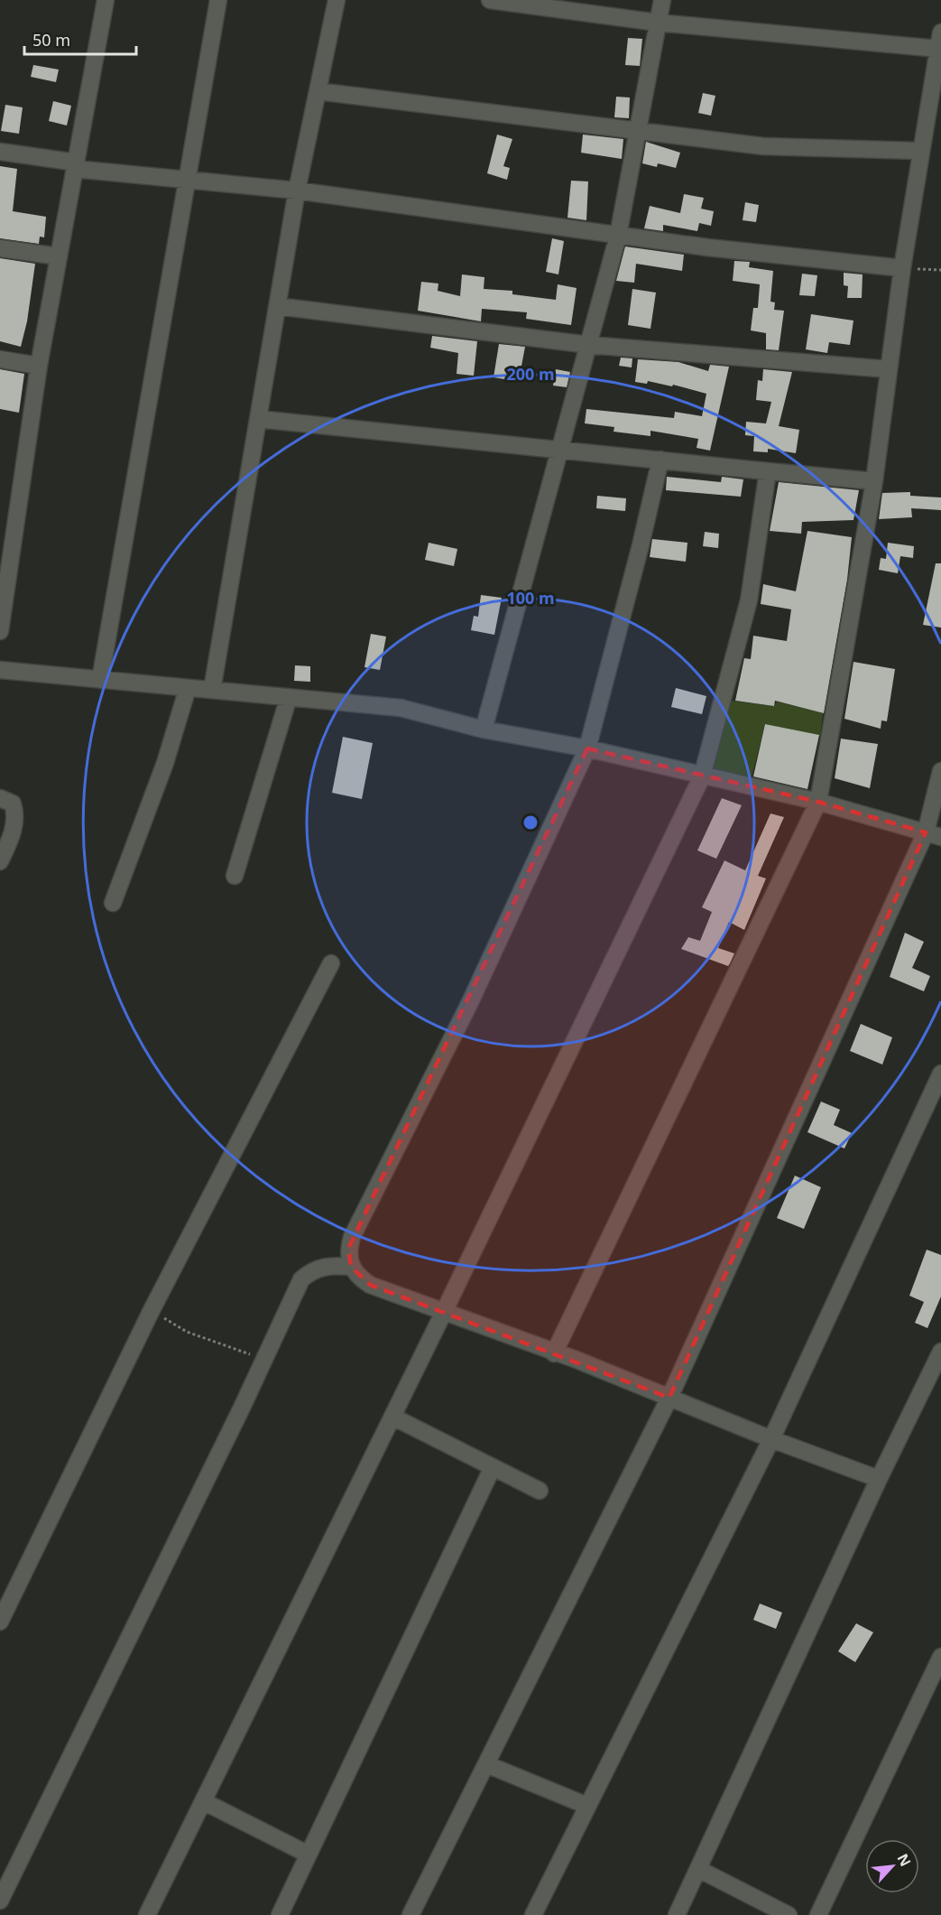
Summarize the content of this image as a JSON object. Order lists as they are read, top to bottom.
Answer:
{
  "scale_bar": "50 m",
  "north": "top right",
  "rings": ["200 m", "100 m"]
}
